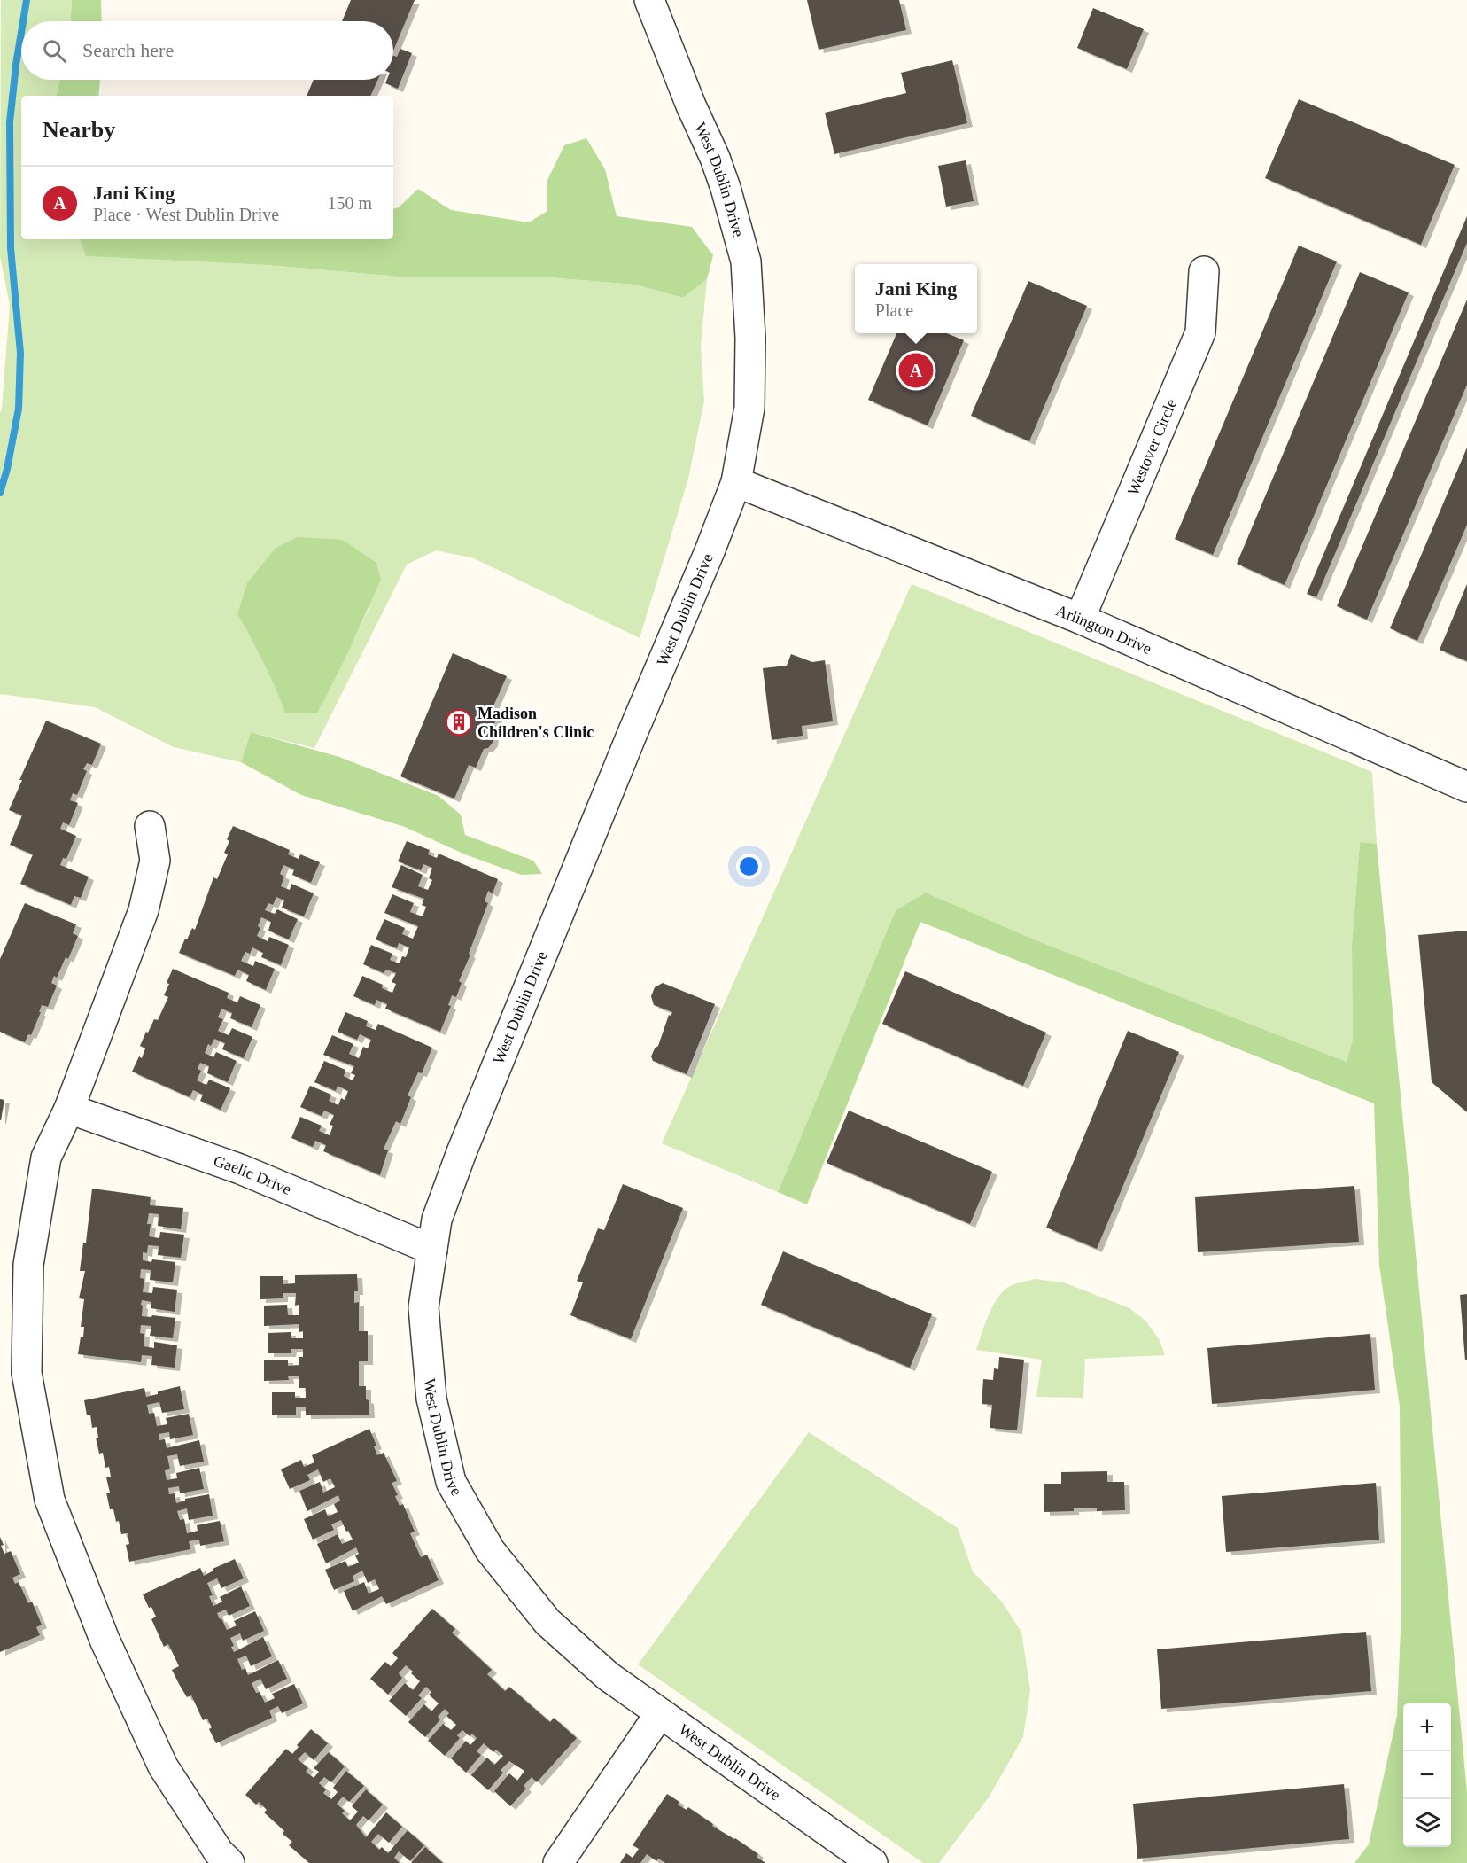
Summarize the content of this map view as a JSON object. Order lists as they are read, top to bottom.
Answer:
{
  "streets": {
    "street": [
      "West Dublin Drive",
      "Westover Circle",
      "Arlington Drive",
      "Gaelic Drive"
    ]
  },
  "crossings": [
    ["West Dublin Drive", "Arlington Drive"],
    ["West Dublin Drive", "Gaelic Drive"],
    ["Westover Circle", "Arlington Drive"]
  ],
  "places": {
    "building": ["Madison Children's Clinic"]
  },
  "page": {
    "search": "Search here",
    "heading": "Nearby",
    "list": [
      {
        "mark": "A",
        "name": "Jani King",
        "note": "Place · West Dublin Drive",
        "value": "150 m"
      }
    ],
    "popup": ["Jani King", "Place"],
    "pins": "A",
    "map_buttons": ["+", "−"]
  }
}
